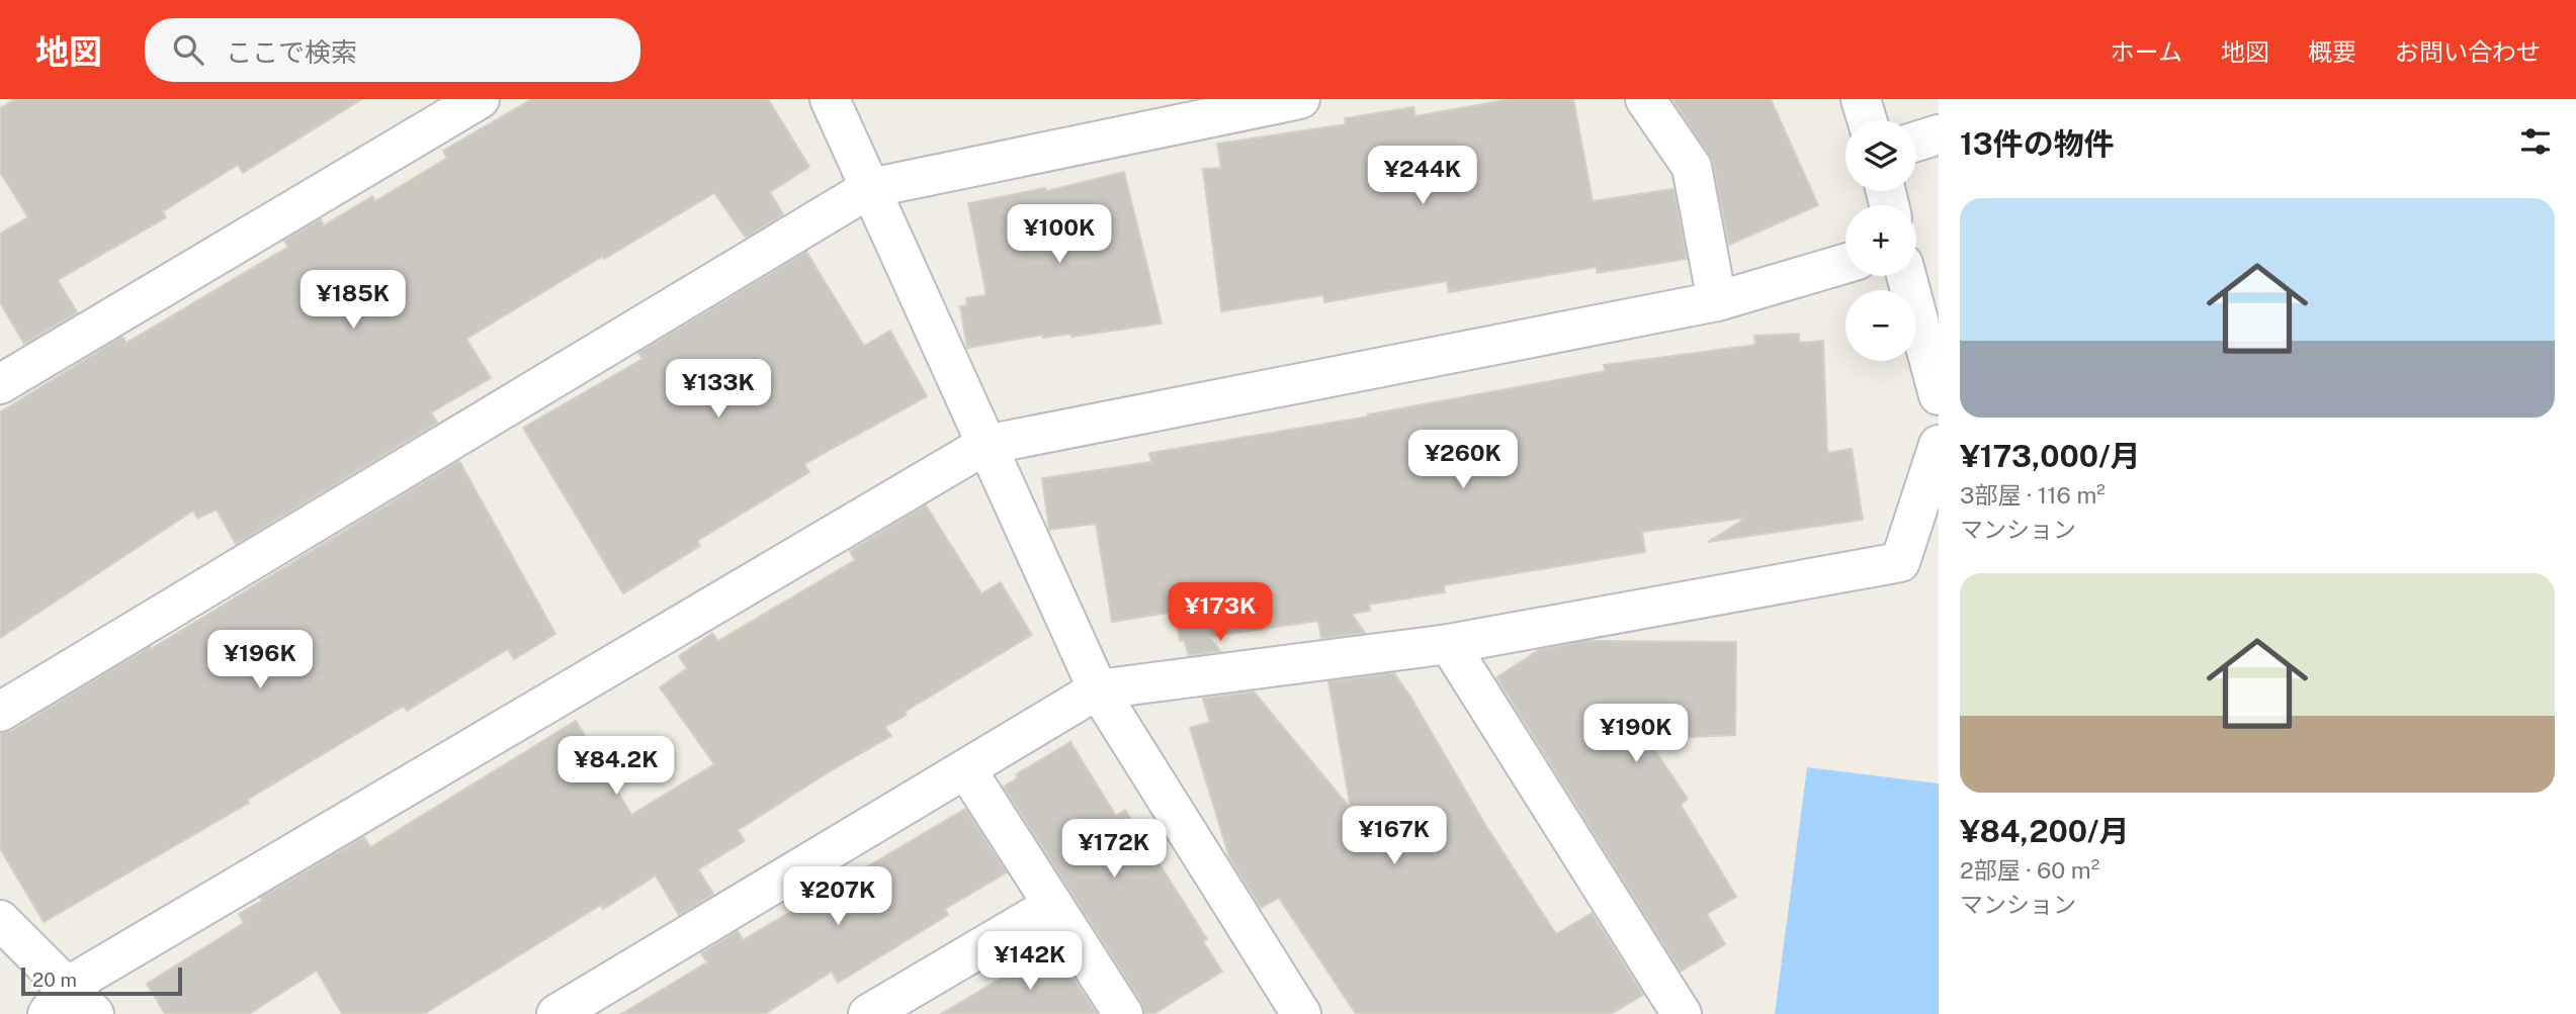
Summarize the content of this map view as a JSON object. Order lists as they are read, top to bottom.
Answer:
{
  "scale_bar": "20 m",
  "page": {
    "header": "地図",
    "search": "ここで検索",
    "nav": [
      "ホーム",
      "地図",
      "概要",
      "お問い合わせ"
    ],
    "heading": "13件の物件",
    "map_buttons": ["+", "−"],
    "price": [
      "¥244K",
      "¥100K",
      "¥185K",
      "¥133K",
      "¥260K",
      "¥173K",
      "¥196K",
      "¥190K",
      "¥84.2K",
      "¥167K",
      "¥172K",
      "¥207K",
      "¥142K"
    ],
    "list": [
      {
        "name": "¥173,000/月",
        "note": "3部屋 · 116 m² · マンション"
      },
      {
        "name": "¥84,200/月",
        "note": "2部屋 · 60 m² · マンション"
      }
    ],
    "scale": "20 m"
  }
}
